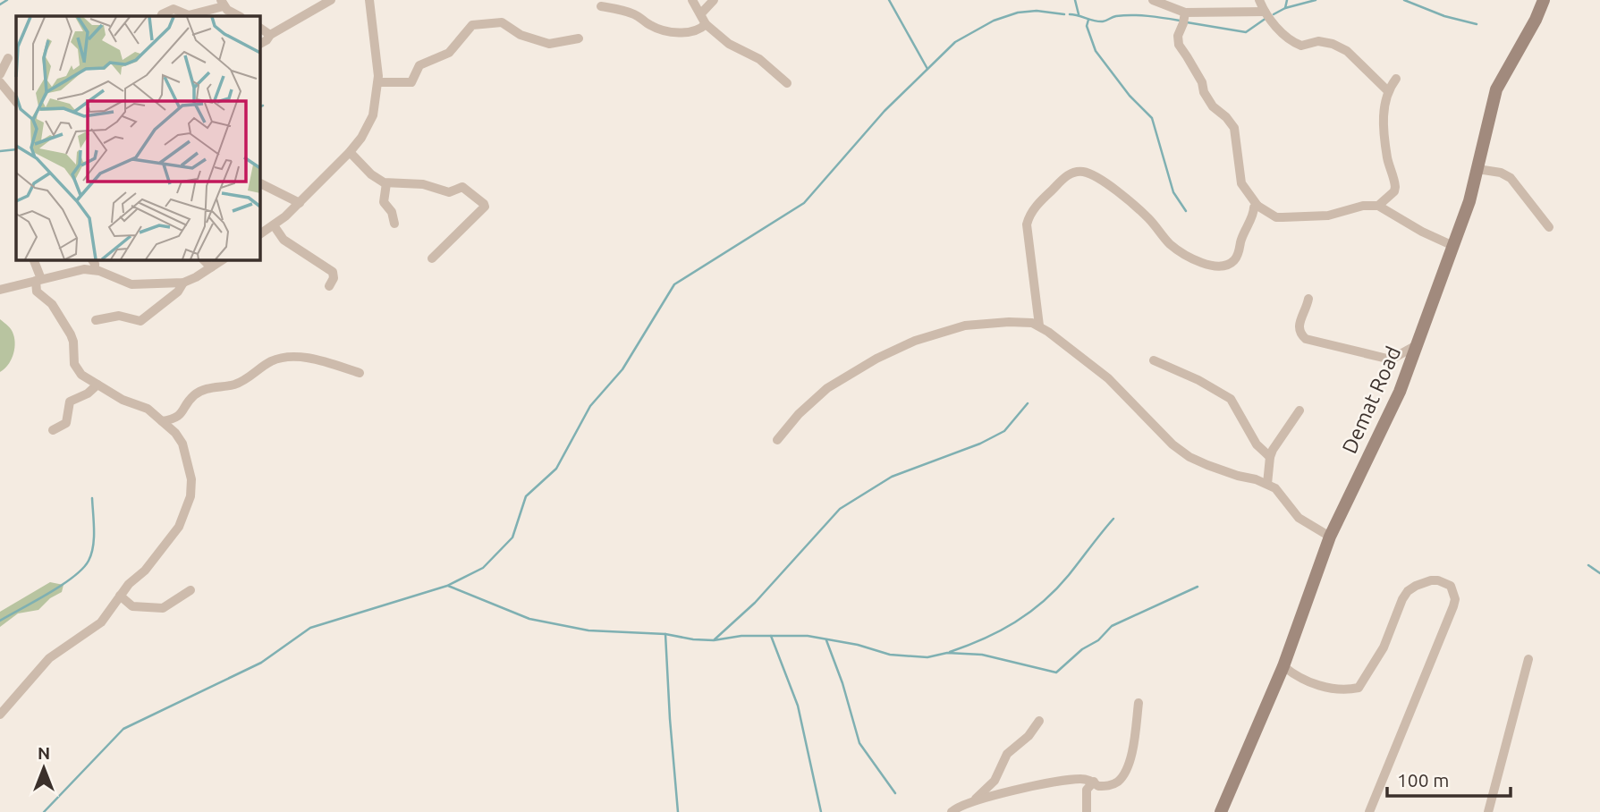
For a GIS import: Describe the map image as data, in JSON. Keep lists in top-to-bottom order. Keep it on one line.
{"streets":{"street":["Demat Road"]},"scale_bar":"100 m","north":"top"}
